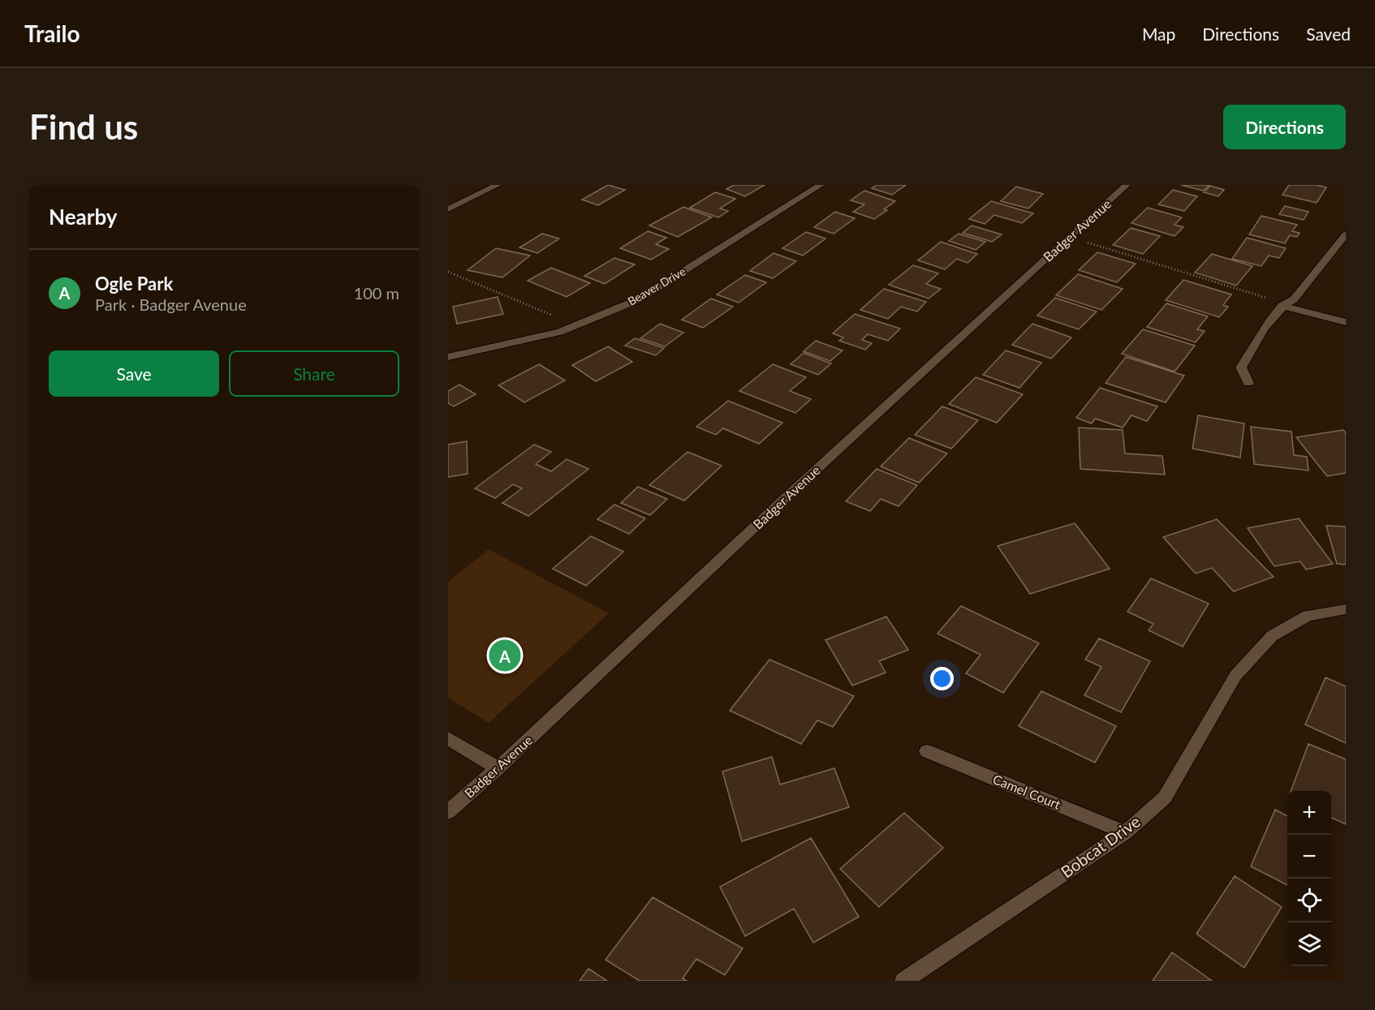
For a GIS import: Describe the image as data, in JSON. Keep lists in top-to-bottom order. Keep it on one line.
{"streets":{"street":["Badger Avenue","Beaver Drive","Camel Court","Bobcat Drive"]},"crossings":[["Camel Court","Bobcat Drive"]],"page":{"header":"Trailo","nav":["Map","Directions","Saved"],"buttons":["Directions",["Save","Share"]],"title":"Find us","heading":"Nearby","list":[{"mark":"A","name":"Ogle Park","note":"Park · Badger Avenue","value":"100 m"}],"pins":"A","map_buttons":["+","−"]}}
